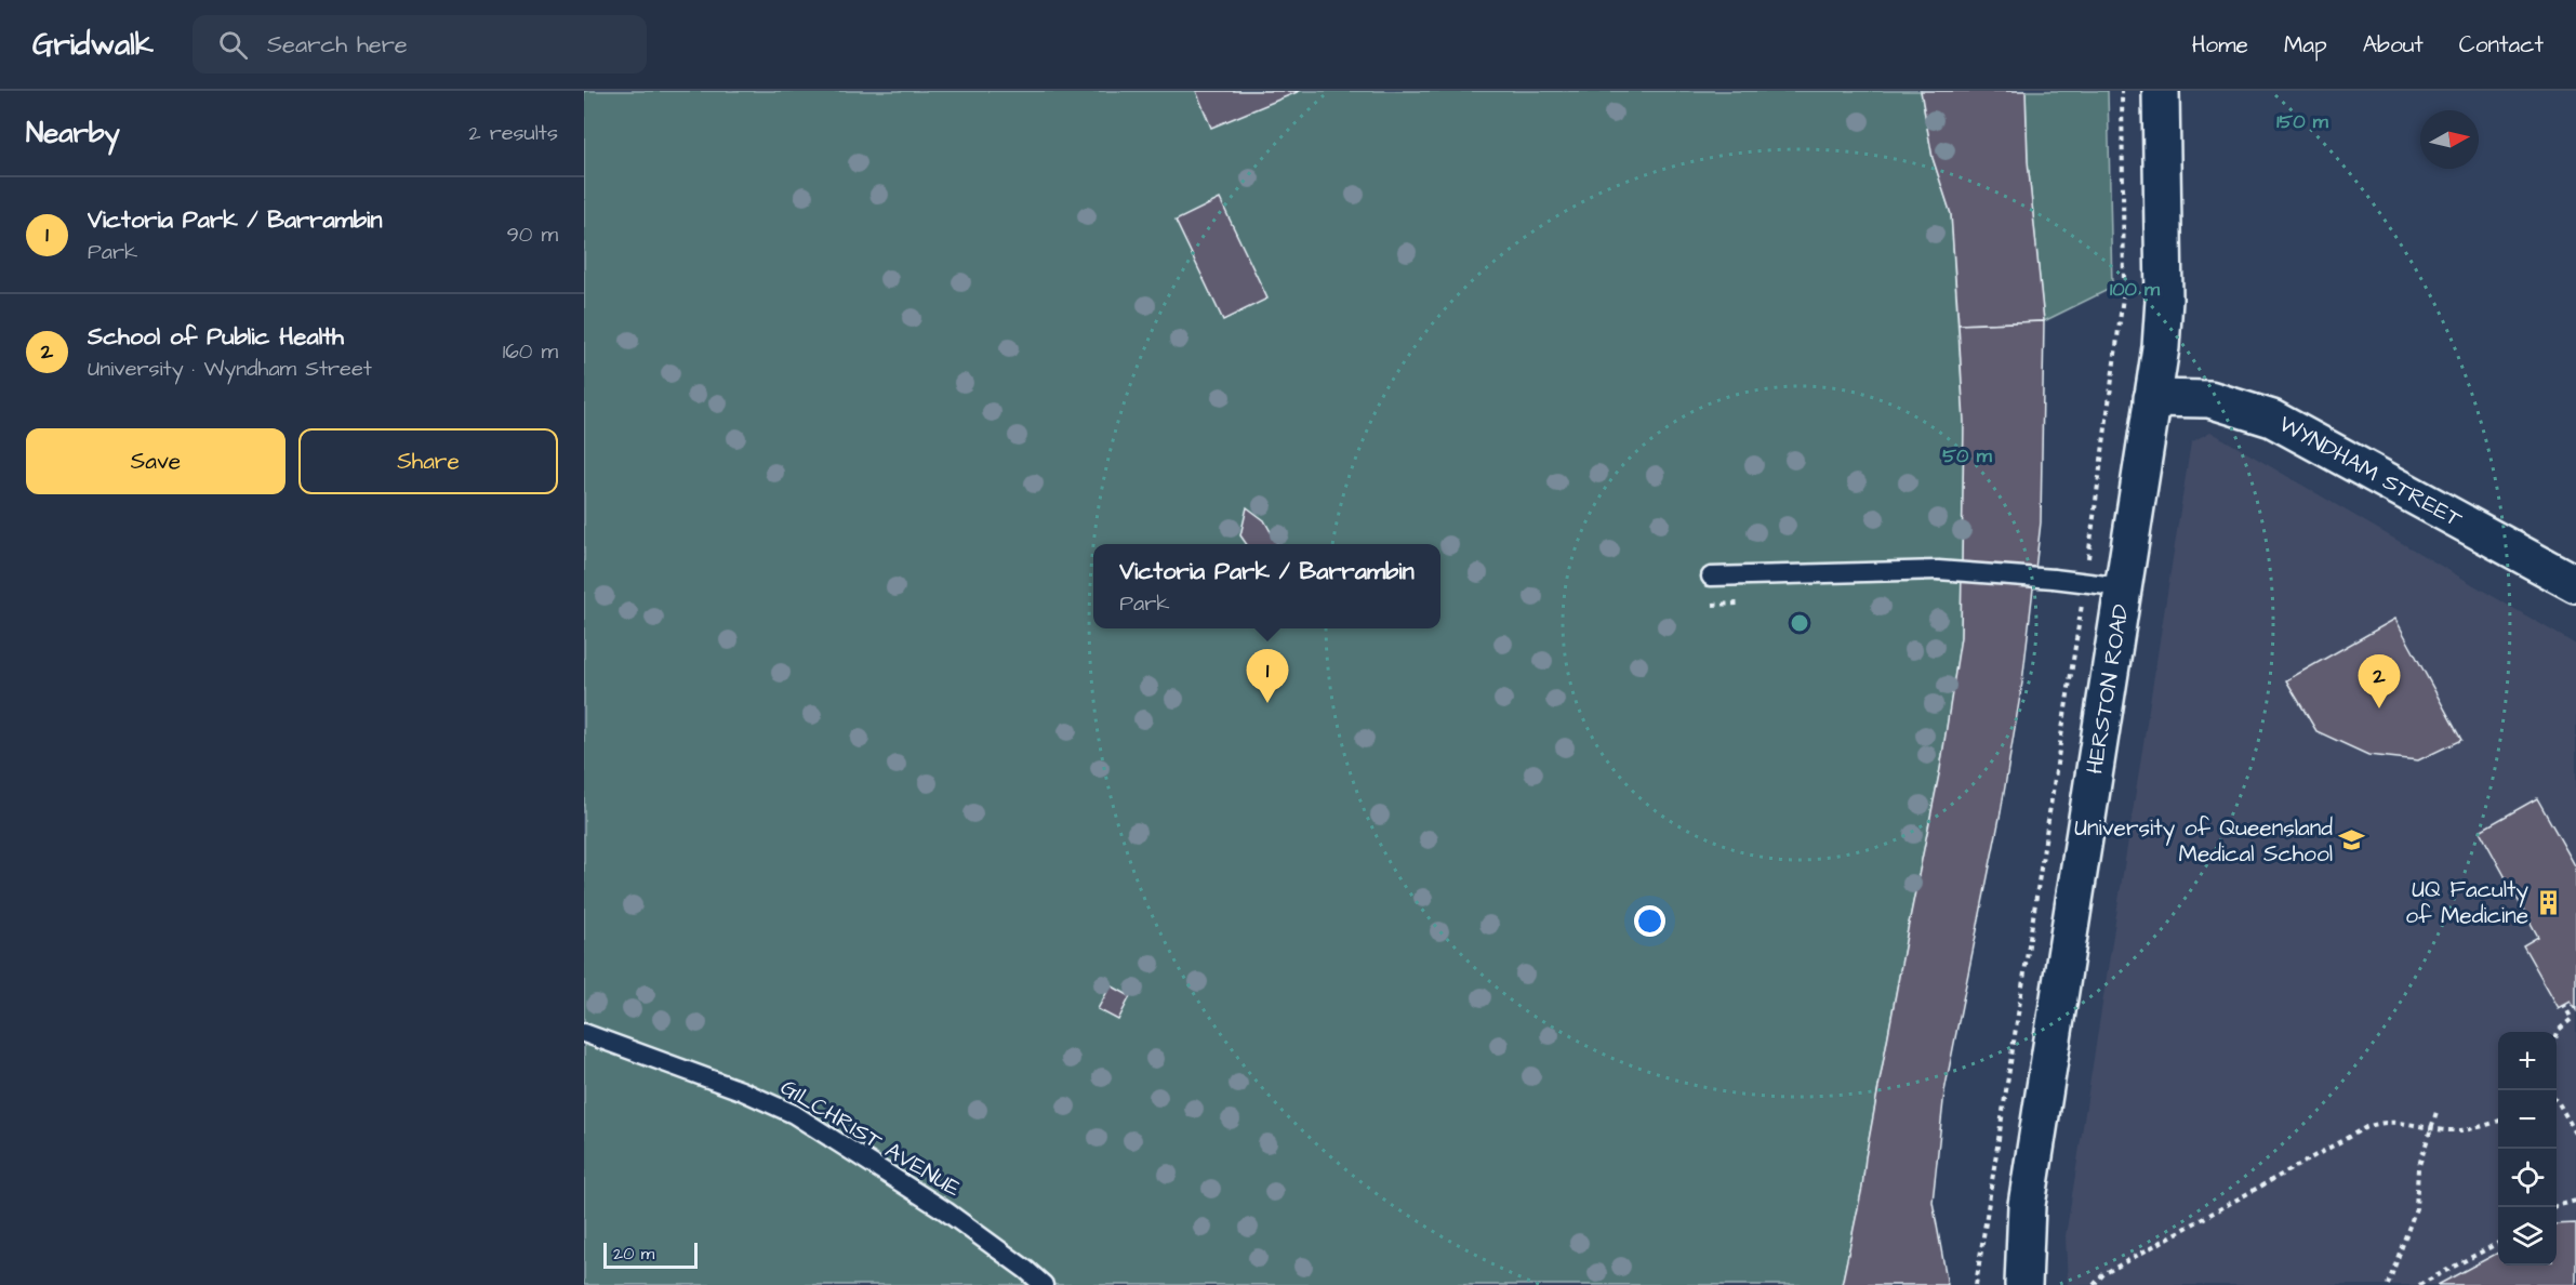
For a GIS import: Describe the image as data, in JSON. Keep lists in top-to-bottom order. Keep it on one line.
{"streets":{"main road":["WYNDHAM STREET","HERSTON ROAD"],"lane":["GILCHRIST AVENUE"]},"crossings":[["WYNDHAM STREET","HERSTON ROAD"]],"places":{"school or university":["University of Queensland Medical School"],"building":["UQ Faculty of Medicine"]},"scale_bar":"20 m","north":"right","page":{"header":"Gridwalk","search":"Search here","nav":["Home","Map","About","Contact"],"heading":["Nearby","2 results"],"list":[{"mark":"1","name":"Victoria Park / Barrambin","note":"Park","value":"90 m"},{"mark":"2","name":"School of Public Health","note":"University · Wyndham Street","value":"160 m"}],"buttons":["Save","Share"],"popup":["Victoria Park / Barrambin","Park"],"pins":["1","2"],"map_buttons":["+","−"],"scale":"20 m"},"rings":["150 m","100 m","50 m"]}
